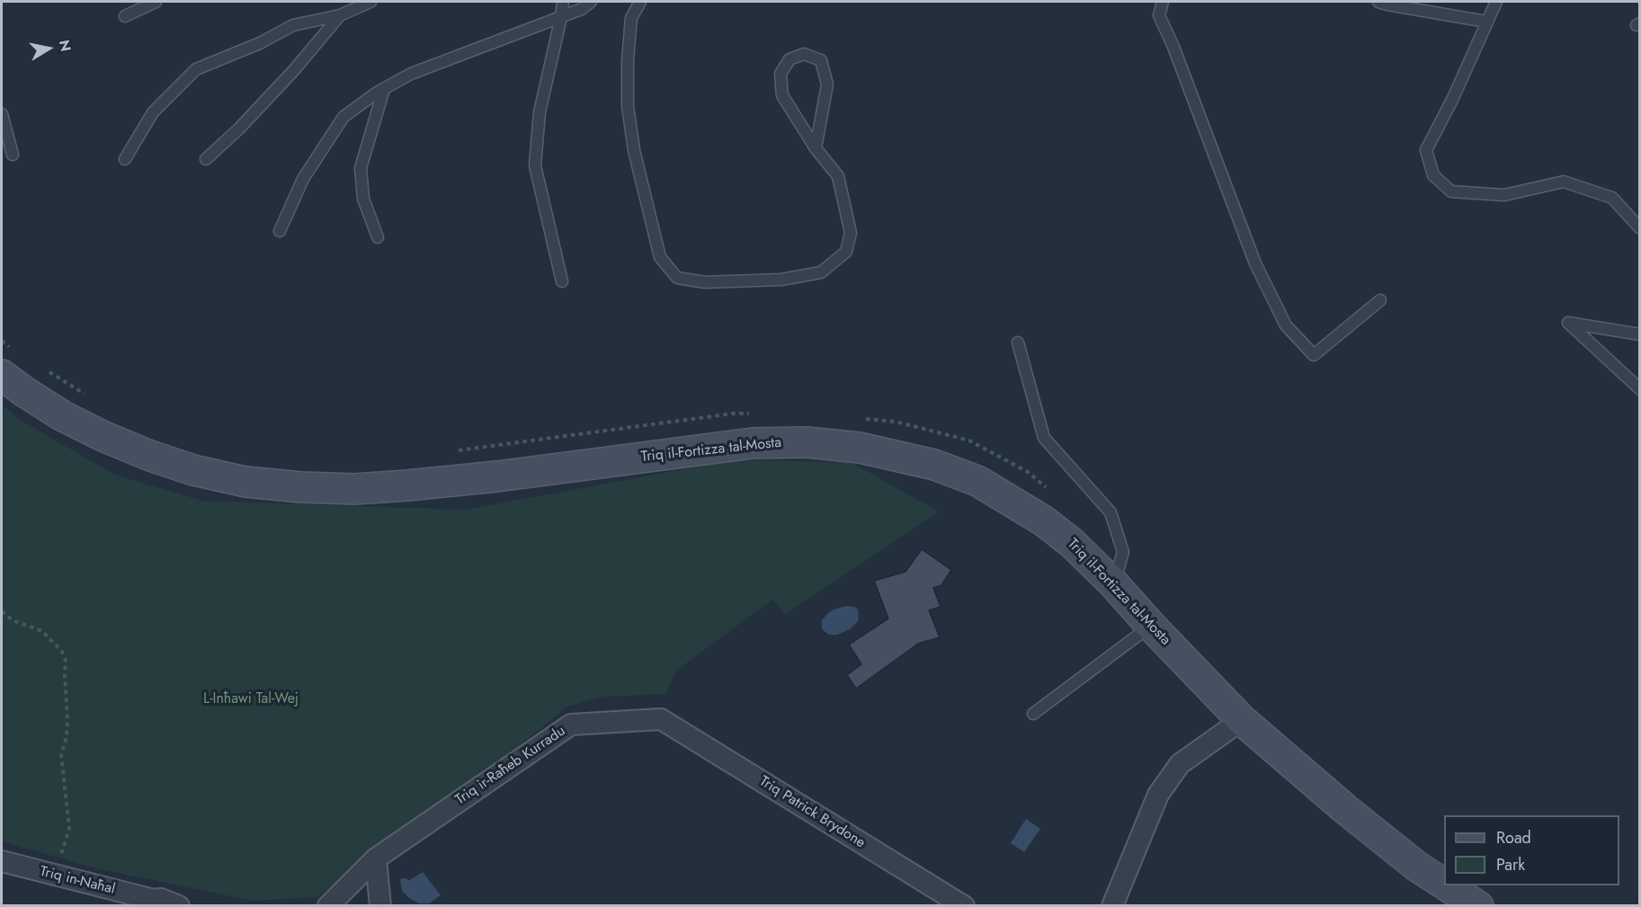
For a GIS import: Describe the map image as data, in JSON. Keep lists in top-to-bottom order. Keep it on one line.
{"streets":{"main road":["Triq il-Fortizza tal-Mosta"],"street":["Triq ir-Raħeb Kurradu","Triq Patrick Brydone","Triq in-Naħal"]},"crossings":[["Triq ir-Raħeb Kurradu","Triq Patrick Brydone"]],"parks":["L-Inħawi Tal-Wej"],"legend":["Road","Park"],"north":"right"}
